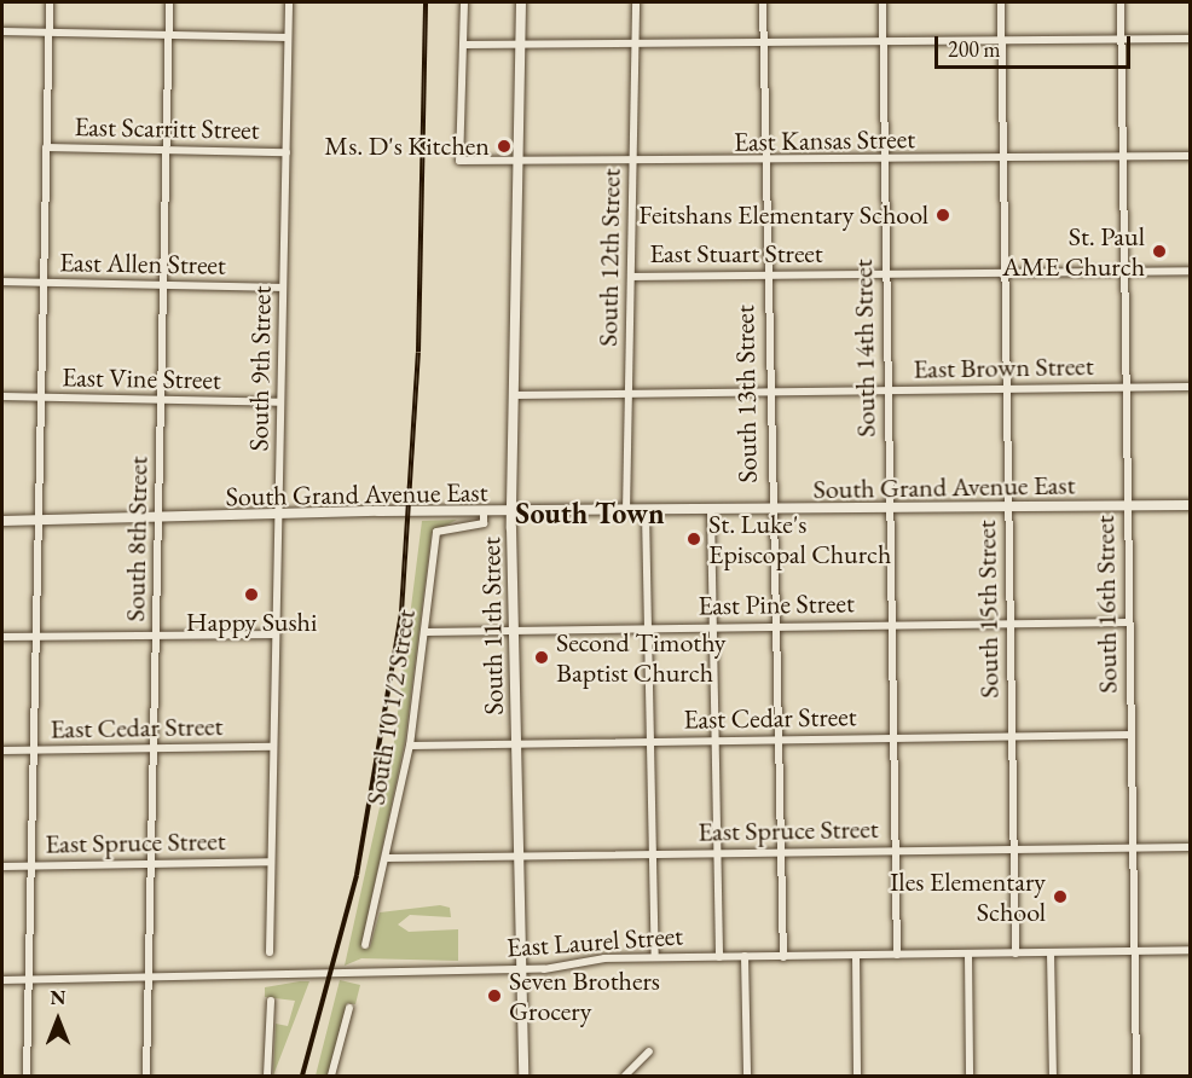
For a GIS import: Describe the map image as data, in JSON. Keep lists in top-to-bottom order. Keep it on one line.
{"streets":{"main road":["South Grand Avenue East","South 11th Street"],"street":["East Scarritt Street","East Kansas Street","East Stuart Street","South 12th Street","East Allen Street","South 14th Street","East Brown Street","South 9th Street","East Vine Street","South 13th Street","South 8th Street","East Pine Street","South 16th Street","South 15th Street","South 10 1/2 Street","East Cedar Street","East Spruce Street","East Laurel Street"]},"crossings":[["East Scarritt Street","South 9th Street"],["East Scarritt Street","South 8th Street"],["East Kansas Street","South 12th Street"],["East Kansas Street","South 14th Street"],["East Kansas Street","South 13th Street"],["East Kansas Street","South 16th Street"],["East Kansas Street","South 15th Street"],["East Kansas Street","South 11th Street"],["East Stuart Street","South 12th Street"],["East Stuart Street","South 14th Street"],["East Stuart Street","South 13th Street"],["East Stuart Street","South 16th Street"],["East Stuart Street","South 15th Street"],["South 12th Street","East Brown Street"],["South 12th Street","South Grand Avenue East"],["East Allen Street","South 9th Street"],["East Allen Street","South 8th Street"],["South 14th Street","East Brown Street"],["South 14th Street","South Grand Avenue East"],["South 14th Street","East Pine Street"],["South 14th Street","East Cedar Street"],["South 14th Street","East Spruce Street"],["South 14th Street","East Laurel Street"],["East Brown Street","South 13th Street"],["East Brown Street","South 16th Street"],["East Brown Street","South 15th Street"],["East Brown Street","South 11th Street"],["South 9th Street","East Vine Street"],["South 9th Street","South Grand Avenue East"],["South 9th Street","East Cedar Street"],["South 9th Street","East Spruce Street"],["East Vine Street","South 8th Street"],["South 13th Street","South Grand Avenue East"],["South 13th Street","East Pine Street"],["South 13th Street","East Cedar Street"],["South 13th Street","East Spruce Street"],["South 13th Street","East Laurel Street"],["South Grand Avenue East","South 8th Street"],["South Grand Avenue East","South 16th Street"],["South Grand Avenue East","South 15th Street"],["South Grand Avenue East","South 11th Street"],["South Grand Avenue East","South 10 1/2 Street"],["South 8th Street","East Cedar Street"],["South 8th Street","East Spruce Street"],["South 8th Street","East Laurel Street"],["East Pine Street","South 16th Street"],["East Pine Street","South 15th Street"],["East Pine Street","South 11th Street"],["East Pine Street","South 10 1/2 Street"],["South 16th Street","East Cedar Street"],["South 16th Street","East Spruce Street"],["South 16th Street","East Laurel Street"],["South 15th Street","East Cedar Street"],["South 15th Street","East Spruce Street"],["South 15th Street","East Laurel Street"],["South 11th Street","East Cedar Street"],["South 11th Street","East Spruce Street"],["South 11th Street","East Laurel Street"],["South 10 1/2 Street","East Cedar Street"],["South 10 1/2 Street","East Spruce Street"]],"districts":["South Town"],"places":["Ms. D's Kitchen","Feitshans Elementary School","St. Paul AME Church","St. Luke's Episcopal Church","Happy Sushi","Second Timothy Baptist Church","Iles Elementary School","Seven Brothers Grocery"],"scale_bar":"200 m","north":"top"}
